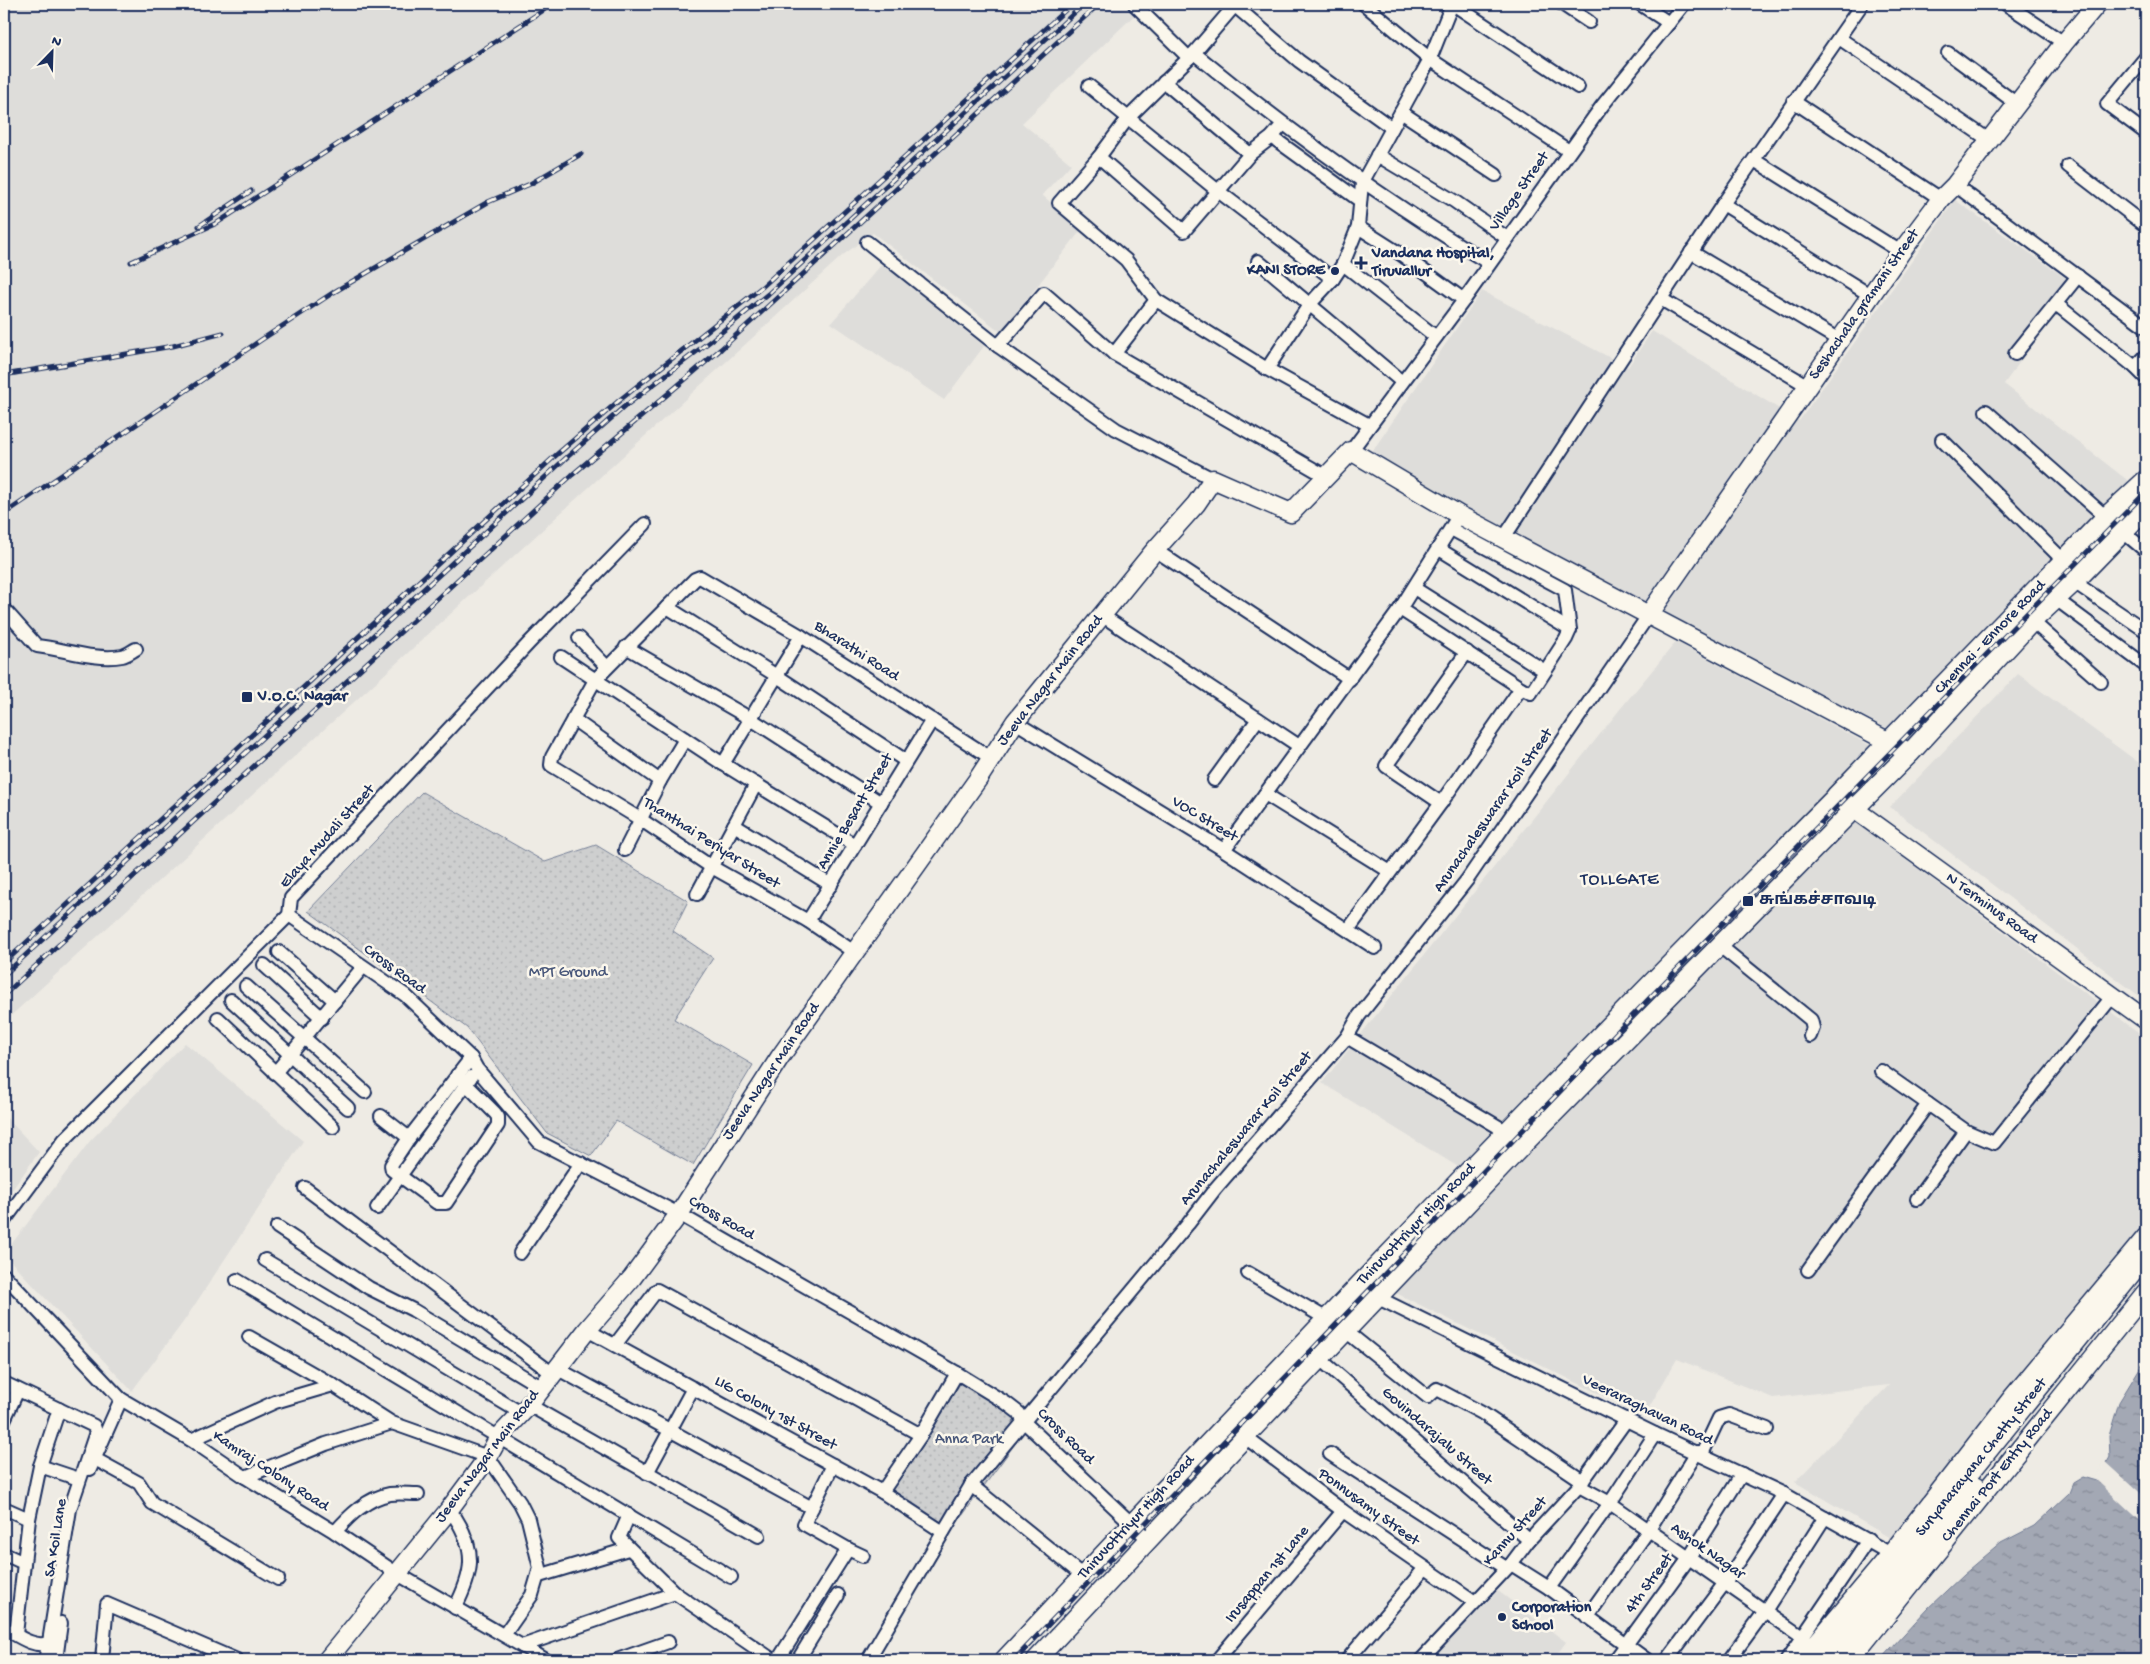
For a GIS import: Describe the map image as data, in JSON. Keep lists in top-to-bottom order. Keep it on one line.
{"streets":{"main road":["Chennai - Ennore Road","Suryanarayana Chetty Street"],"street":["Village Street","Seshachala gramani Street","Bharathi Road","Jeeva Nagar Main Road","Arunachaleswarar Koil Street","Annie Besant Street","VOC Street","Elaya Mudali Street","Thanthai Periyar Street","N Terminus Road","Cross Road","Thiruvottriyur High Road","Veeraraghavan Road","LIG Colony 1st Street","Govindarajalu Street","Kamraj Colony Road","Chennai Port Entry Road","Ponnusamy Street","Kannu Street","SA Koil Lane","Ashok Nagar","Irusappan 1st Lane","4th Street"]},"crossings":[["Seshachala gramani Street","Arunachaleswarar Koil Street"],["Chennai - Ennore Road","N Terminus Road"],["Chennai - Ennore Road","Thiruvottriyur High Road"],["Bharathi Road","Jeeva Nagar Main Road"],["Bharathi Road","Annie Besant Street"],["Jeeva Nagar Main Road","VOC Street"],["Jeeva Nagar Main Road","Thanthai Periyar Street"],["Jeeva Nagar Main Road","Cross Road"],["Jeeva Nagar Main Road","LIG Colony 1st Street"],["Jeeva Nagar Main Road","Kamraj Colony Road"],["Arunachaleswarar Koil Street","Cross Road"],["Arunachaleswarar Koil Street","LIG Colony 1st Street"],["Annie Besant Street","Thanthai Periyar Street"],["Elaya Mudali Street","Cross Road"],["N Terminus Road","Thiruvottriyur High Road"],["Cross Road","Thiruvottriyur High Road"],["Thiruvottriyur High Road","Veeraraghavan Road"],["Thiruvottriyur High Road","Govindarajalu Street"],["Thiruvottriyur High Road","Ponnusamy Street"],["Thiruvottriyur High Road","Ashok Nagar"],["Veeraraghavan Road","Suryanarayana Chetty Street"],["Veeraraghavan Road","Kannu Street"],["Veeraraghavan Road","4th Street"],["Govindarajalu Street","Kannu Street"],["Suryanarayana Chetty Street","Ashok Nagar"],["Kamraj Colony Road","SA Koil Lane"],["Ponnusamy Street","Kannu Street"],["Ponnusamy Street","Irusappan 1st Lane"],["Kannu Street","Ashok Nagar"],["Ashok Nagar","4th Street"]],"districts":["TOLLGATE"],"parks":["MPT Ground","Anna Park"],"places":{"health":["Vandana Hospital, Tiruvallur"],"other":["KANI STORE","Corporation School"],"transit":["V.O.C. Nagar","சுங்கச்சாவடி"]},"north":"top right"}
